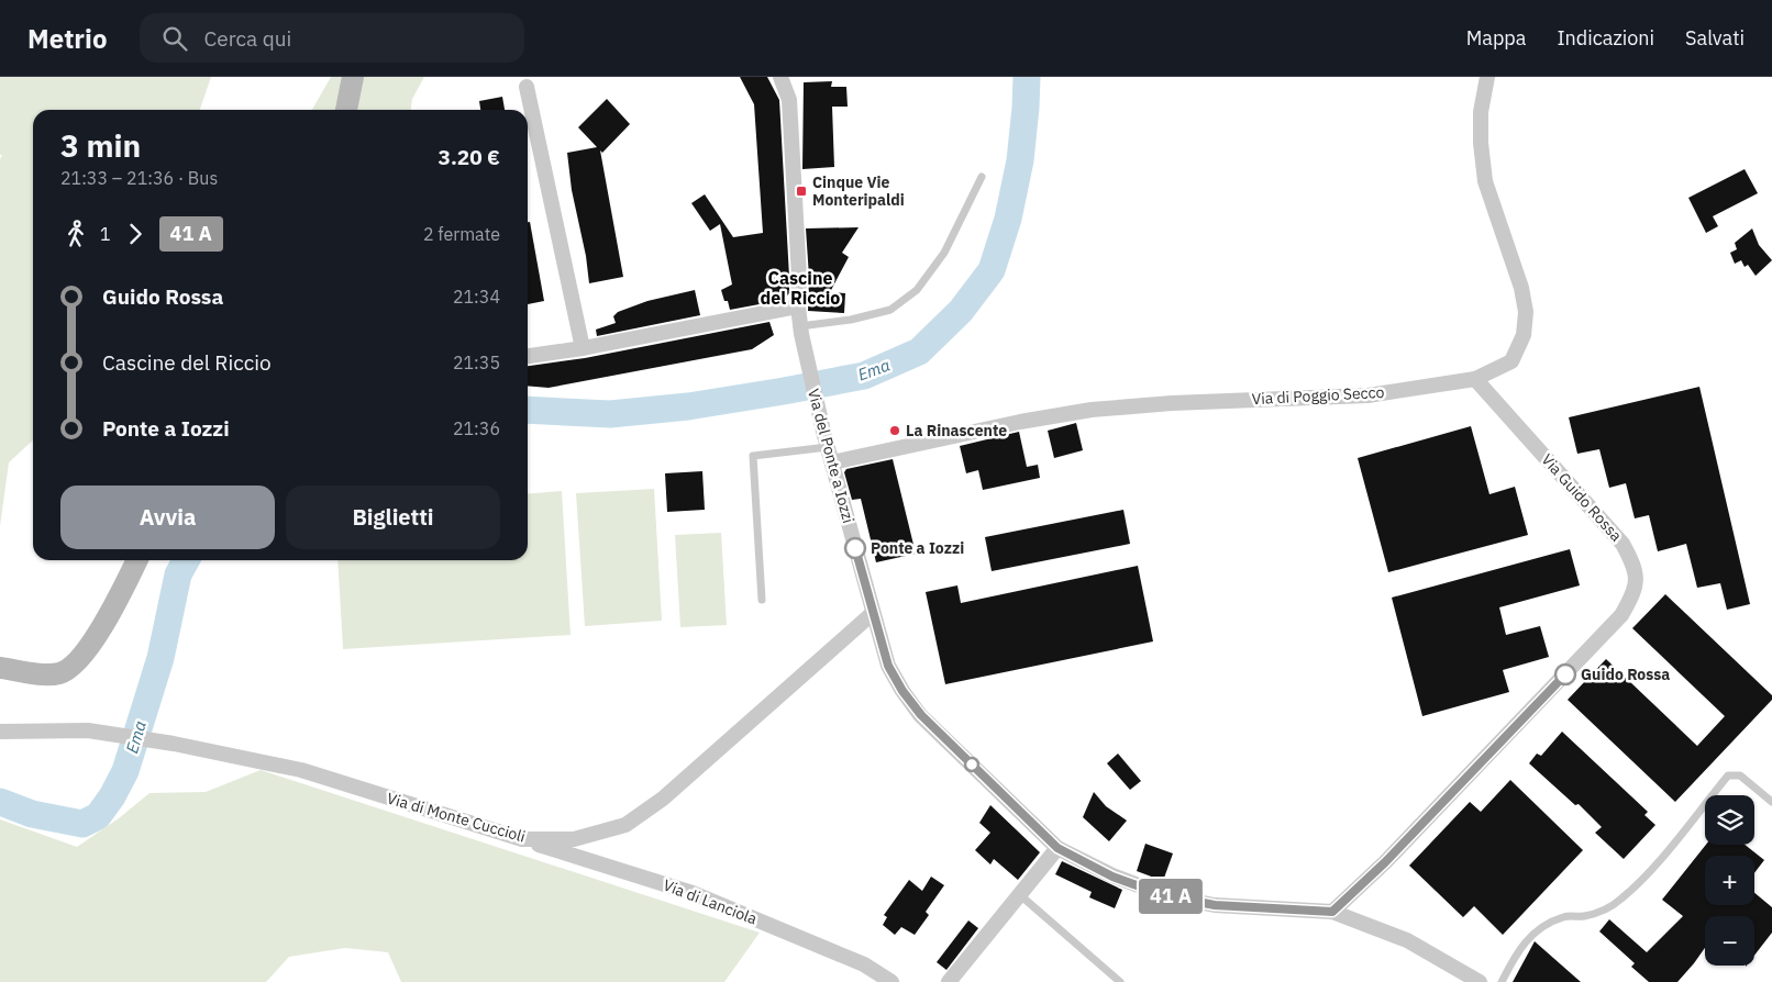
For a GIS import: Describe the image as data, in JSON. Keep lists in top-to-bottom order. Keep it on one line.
{"streets":{"street":["Via di Poggio Secco","Via del Ponte a Iozzi","Via Guido Rossa","Via di Monte Cuccioli","Via di Lanciola"]},"crossings":[["Via di Poggio Secco","Via del Ponte a Iozzi"],["Via di Poggio Secco","Via Guido Rossa"],["Via del Ponte a Iozzi","Via Guido Rossa"],["Via del Ponte a Iozzi","Via di Monte Cuccioli"],["Via di Monte Cuccioli","Via di Lanciola"]],"districts":["Cascine del Riccio"],"water":["Ema"],"places":{"transit":["Cinque Vie Monteripaldi"],"other":["La Rinascente","Ponte a Iozzi","Guido Rossa"]},"page":{"header":"Metrio","search":"Cerca qui","nav":["Mappa","Indicazioni","Salvati"],"on_map":"41 A","heading":["3 min","21:33 – 21:36 · Bus","3.20 €"],"legs":["1","41 A","2 fermate"],"list":[{"name":"Guido Rossa","value":"21:34"},{"name":"Cascine del Riccio","value":"21:35"},{"name":"Ponte a Iozzi","value":"21:36"}],"buttons":["Avvia","Biglietti"],"map_buttons":["+","−"]}}
